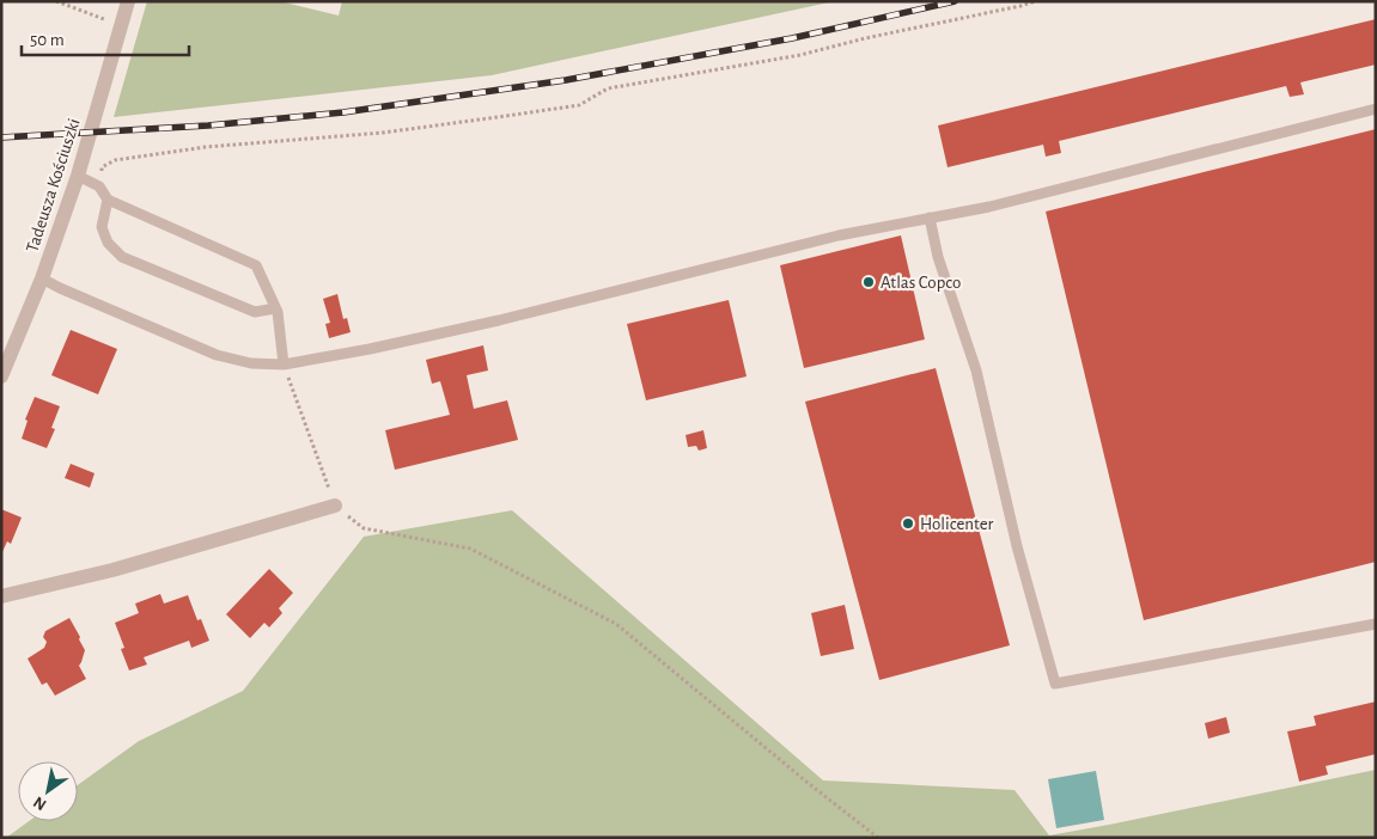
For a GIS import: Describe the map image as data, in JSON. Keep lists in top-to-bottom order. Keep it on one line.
{"streets":{"street":["Tadeusza Kościuszki"]},"places":["Atlas Copco","Holicenter"],"scale_bar":"50 m","north":"bottom left"}
